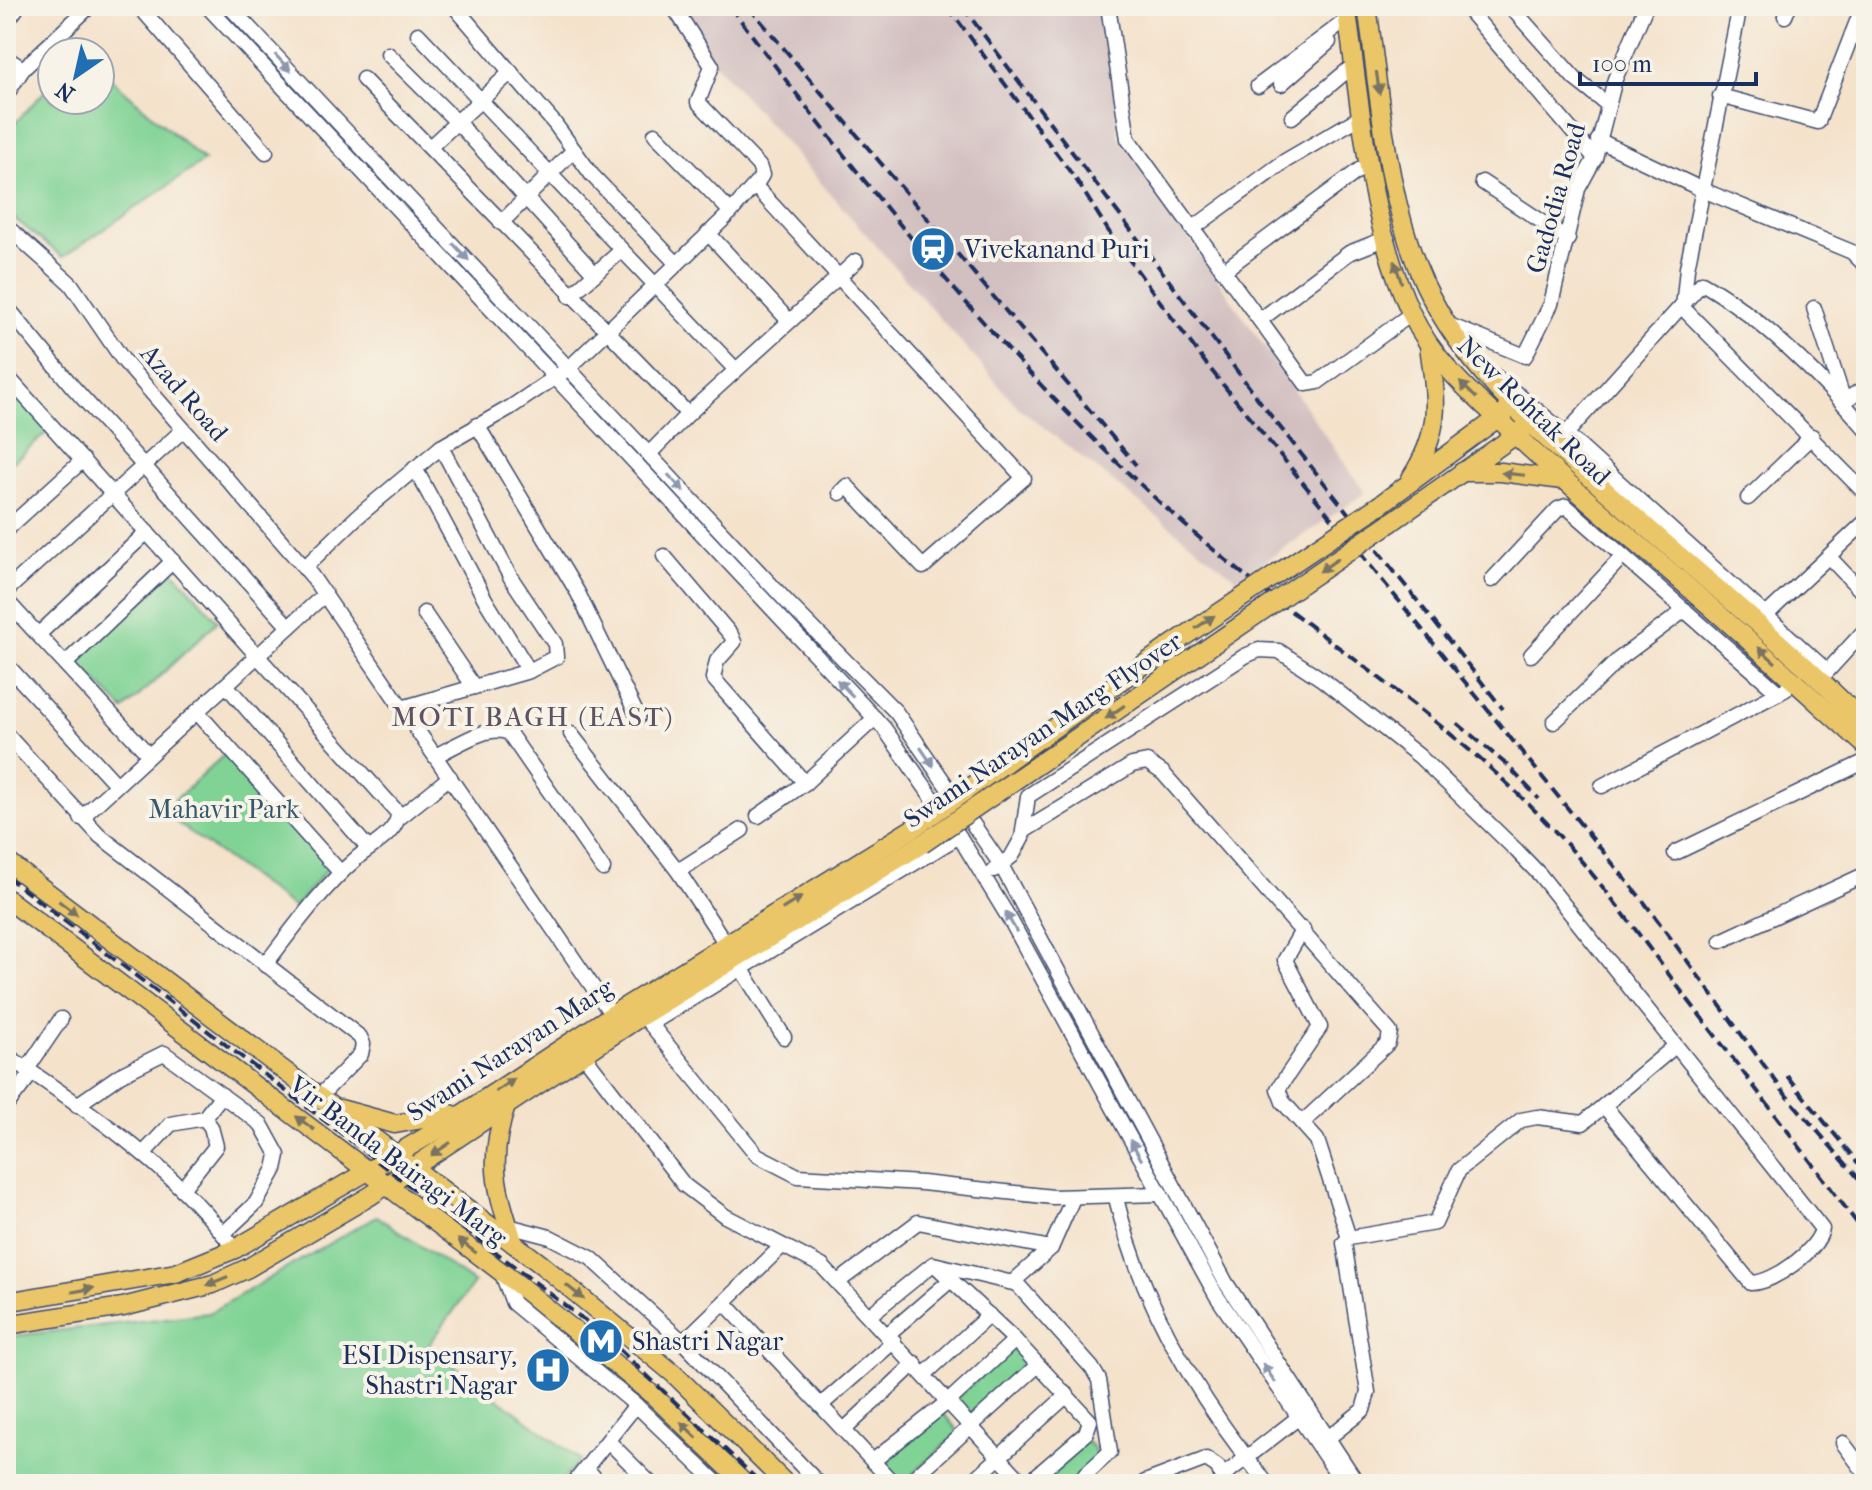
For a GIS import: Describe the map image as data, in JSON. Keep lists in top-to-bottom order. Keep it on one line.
{"streets":{"main road":["New Rohtak Road","Swami Narayan Marg Flyover","Swami Narayan Marg","Vir Banda Bairagi Marg"],"street":["Gadodia Road","Azad Road"]},"crossings":[["Gadodia Road","New Rohtak Road"],["Azad Road","Swami Narayan Marg"],["Swami Narayan Marg Flyover","Swami Narayan Marg"],["Swami Narayan Marg","Vir Banda Bairagi Marg"]],"districts":["MOTI BAGH (EAST)"],"parks":["Mahavir Park"],"places":{"station":["Vivekanand Puri"],"metro station":["Shastri Nagar"],"hospital":["ESI Dispensary, Shastri Nagar"]},"scale_bar":"100 m","north":"bottom left"}
